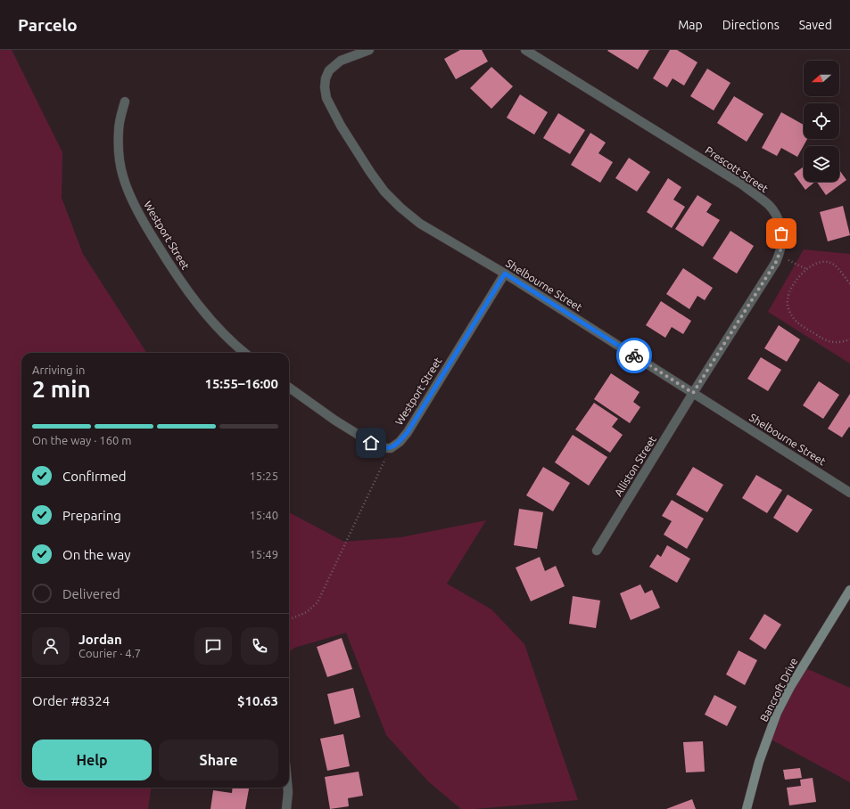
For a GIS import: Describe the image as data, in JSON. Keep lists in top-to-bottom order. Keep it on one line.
{"streets":{"main road":["Bancroft Drive"],"street":["Prescott Street","Westport Street","Shelbourne Street","Alliston Street"]},"crossings":[["Prescott Street","Shelbourne Street"],["Prescott Street","Alliston Street"],["Westport Street","Shelbourne Street"],["Shelbourne Street","Alliston Street"]],"north":"left","page":{"header":"Parcelo","nav":["Map","Directions","Saved"],"heading":["2 min","Arriving in","15:55–16:00"],"panel":["Jordan","Courier · 4.7","Order #8324","$10.63"],"bar":"On the way · 160 m","list":[["Confirmed","15:25"],["Preparing","15:40"],["On the way","15:49"],"Delivered"],"buttons":["Help","Share"]}}
